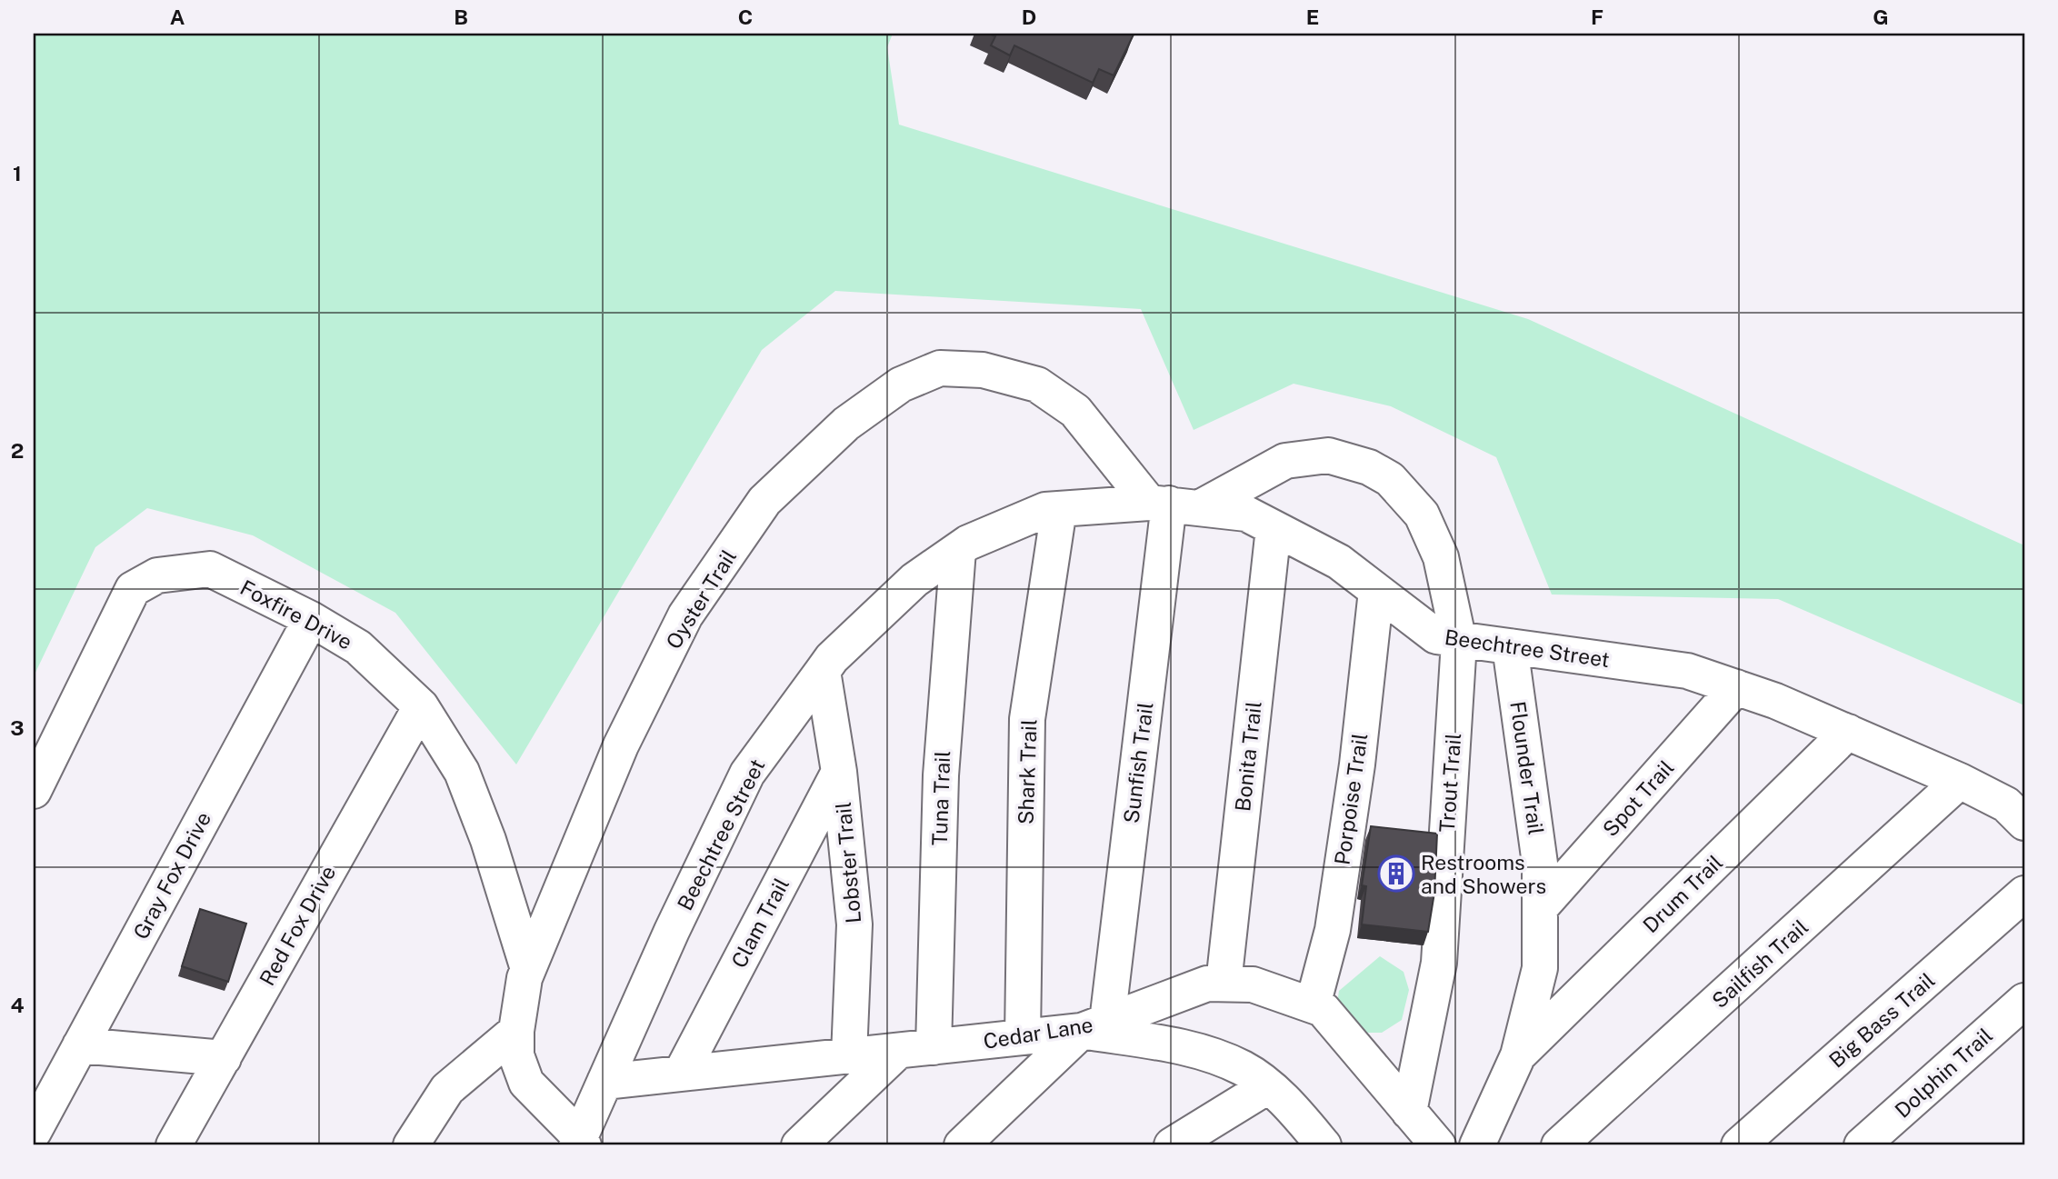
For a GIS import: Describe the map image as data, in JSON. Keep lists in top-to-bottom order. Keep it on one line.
{"streets":{"street":["Oyster Trail","Foxfire Drive","Beechtree Street","Bonita Trail","Sunfish Trail","Flounder Trail","Shark Trail","Trout Trail","Tuna Trail","Spot Trail","Porpoise Trail","Lobster Trail","Gray Fox Drive","Drum Trail","Clam Trail","Red Fox Drive","Sailfish Trail","Big Bass Trail","Cedar Lane","Dolphin Trail"]},"crossings":[["Oyster Trail","Foxfire Drive"],["Oyster Trail","Beechtree Street"],["Oyster Trail","Sunfish Trail"],["Foxfire Drive","Gray Fox Drive"],["Foxfire Drive","Red Fox Drive"],["Beechtree Street","Bonita Trail"],["Beechtree Street","Sunfish Trail"],["Beechtree Street","Flounder Trail"],["Beechtree Street","Shark Trail"],["Beechtree Street","Trout Trail"],["Beechtree Street","Tuna Trail"],["Beechtree Street","Spot Trail"],["Beechtree Street","Porpoise Trail"],["Beechtree Street","Lobster Trail"],["Beechtree Street","Drum Trail"],["Beechtree Street","Sailfish Trail"],["Beechtree Street","Cedar Lane"],["Bonita Trail","Cedar Lane"],["Sunfish Trail","Cedar Lane"],["Flounder Trail","Spot Trail"],["Flounder Trail","Drum Trail"],["Shark Trail","Cedar Lane"],["Trout Trail","Cedar Lane"],["Tuna Trail","Cedar Lane"],["Porpoise Trail","Cedar Lane"],["Lobster Trail","Clam Trail"],["Lobster Trail","Cedar Lane"],["Clam Trail","Cedar Lane"]],"places":{"building":["Restrooms and Showers"]},"grid":{"columns":["A","B","C","D","E","F","G"],"rows":["1","2","3","4"]}}
